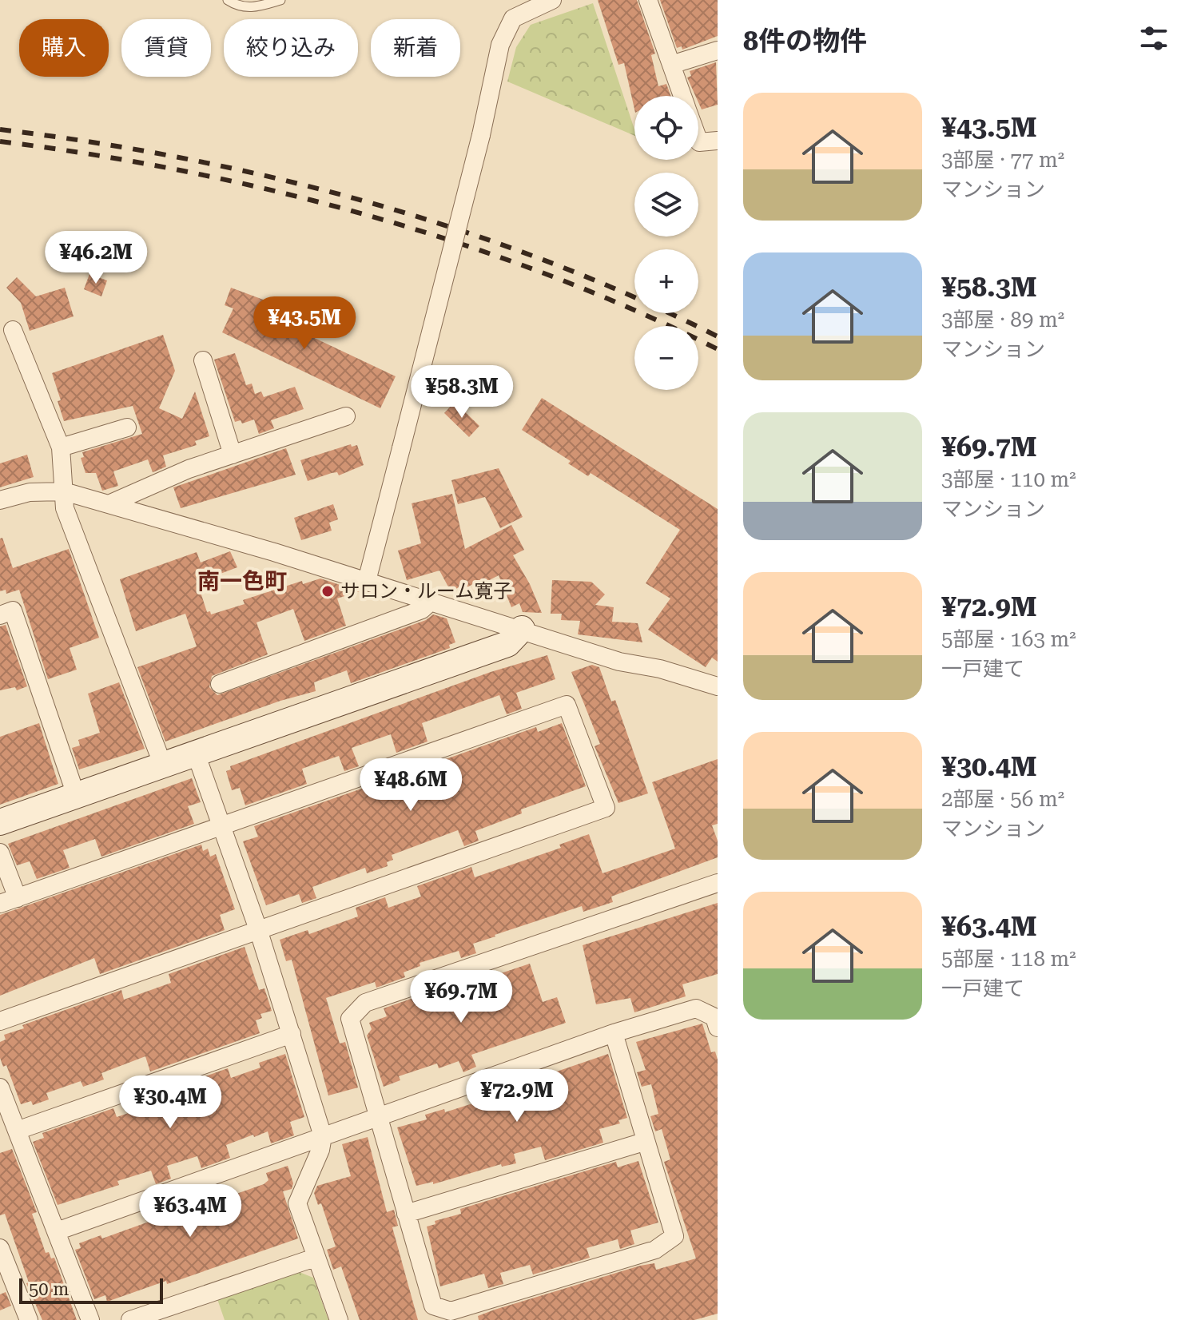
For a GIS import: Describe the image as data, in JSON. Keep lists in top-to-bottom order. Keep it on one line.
{"districts":["南一色町"],"places":["サロン・ルーム寛子"],"scale_bar":"50 m","page":{"heading":"8件の物件","chip":["購入","賃貸","絞り込み","新着"],"list":[{"name":"¥43.5M","note":"3部屋 · 77 m² · マンション"},{"name":"¥58.3M","note":"3部屋 · 89 m² · マンション"},{"name":"¥69.7M","note":"3部屋 · 110 m² · マンション"},{"name":"¥72.9M","note":"5部屋 · 163 m² · 一戸建て"},{"name":"¥30.4M","note":"2部屋 · 56 m² · マンション"},{"name":"¥63.4M","note":"5部屋 · 118 m² · 一戸建て"}],"map_buttons":["+","−"],"price":["¥46.2M","¥43.5M","¥58.3M","¥48.6M","¥69.7M","¥72.9M","¥30.4M","¥63.4M"],"scale":"50 m"}}
